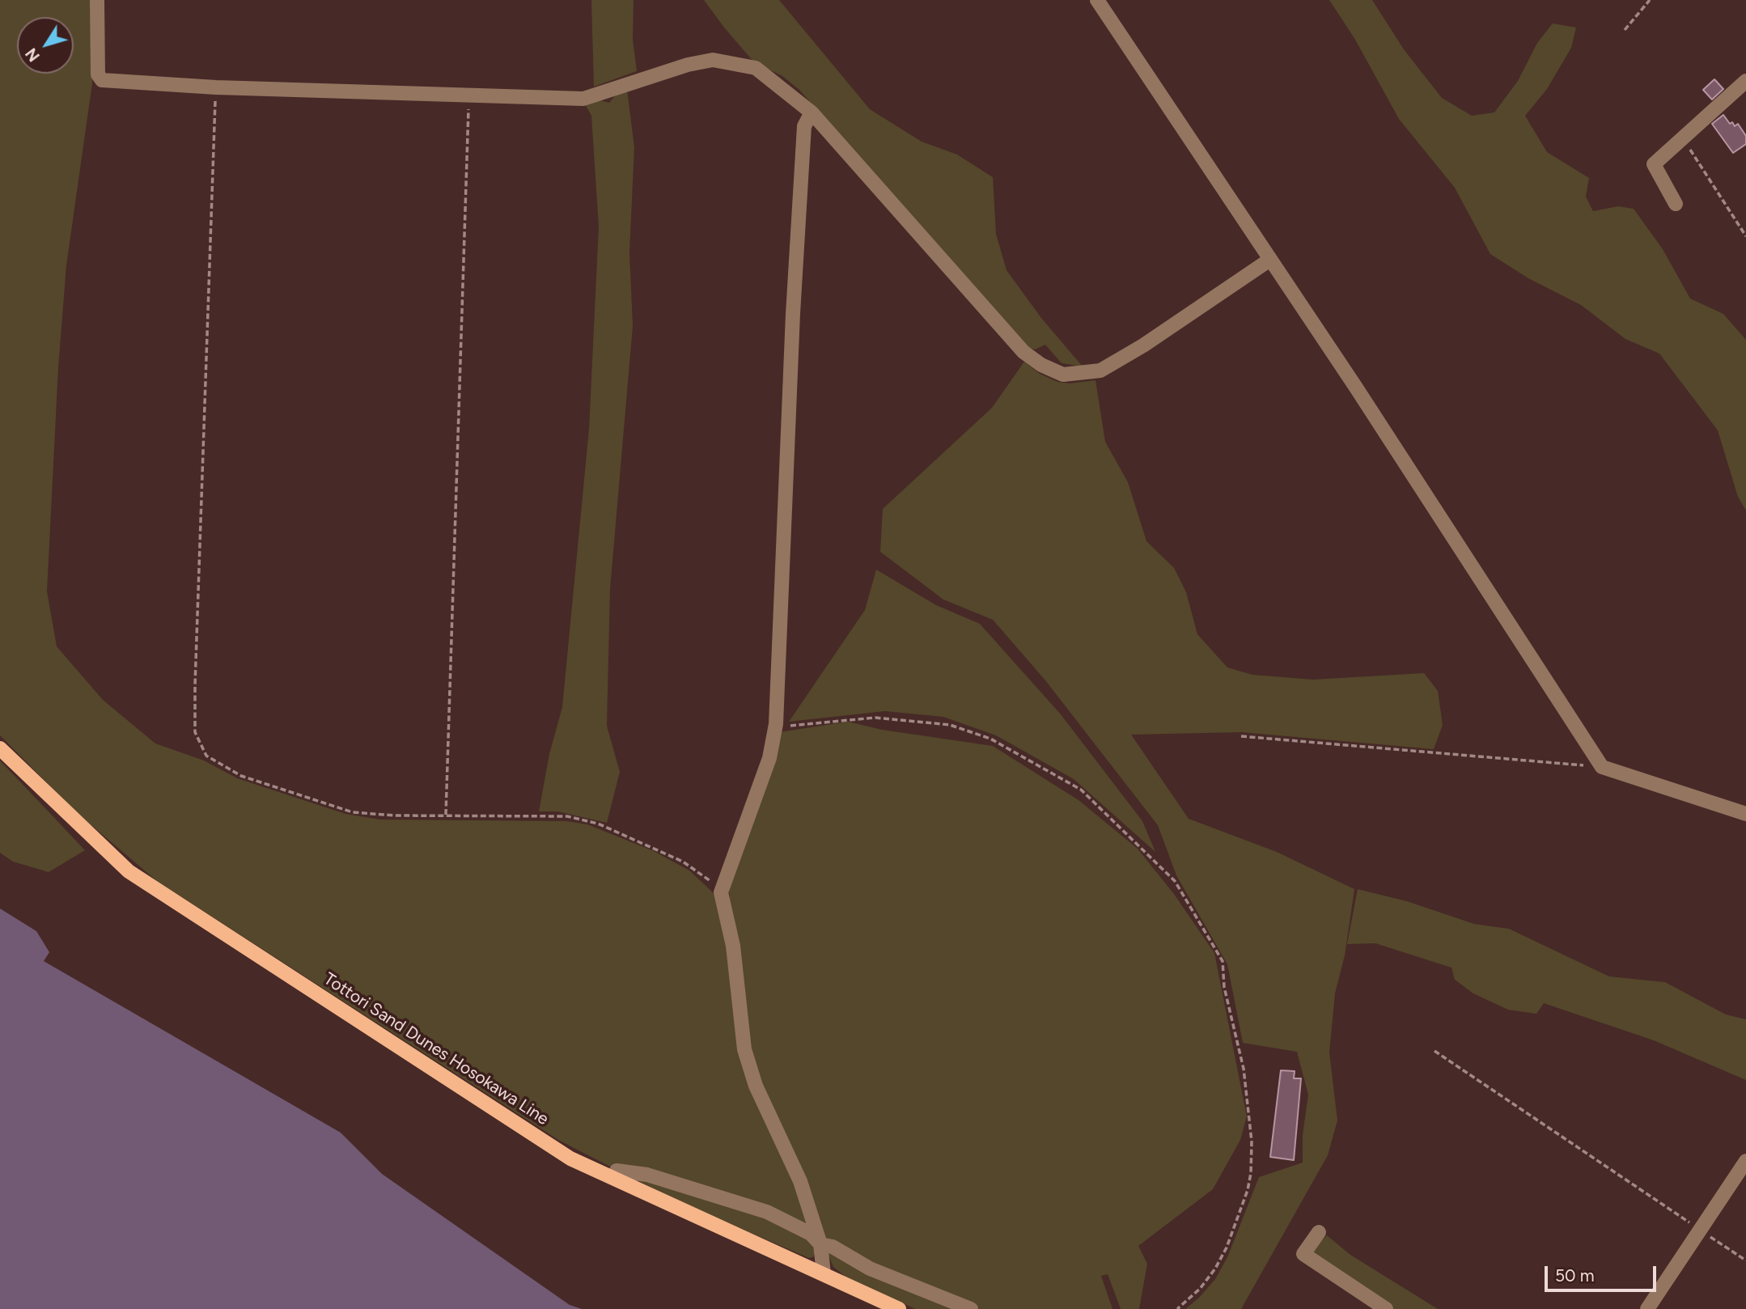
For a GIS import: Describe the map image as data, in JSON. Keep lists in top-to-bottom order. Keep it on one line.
{"streets":{"main road":["Tottori Sand Dunes Hosokawa Line"]},"scale_bar":"50 m","north":"bottom left"}
